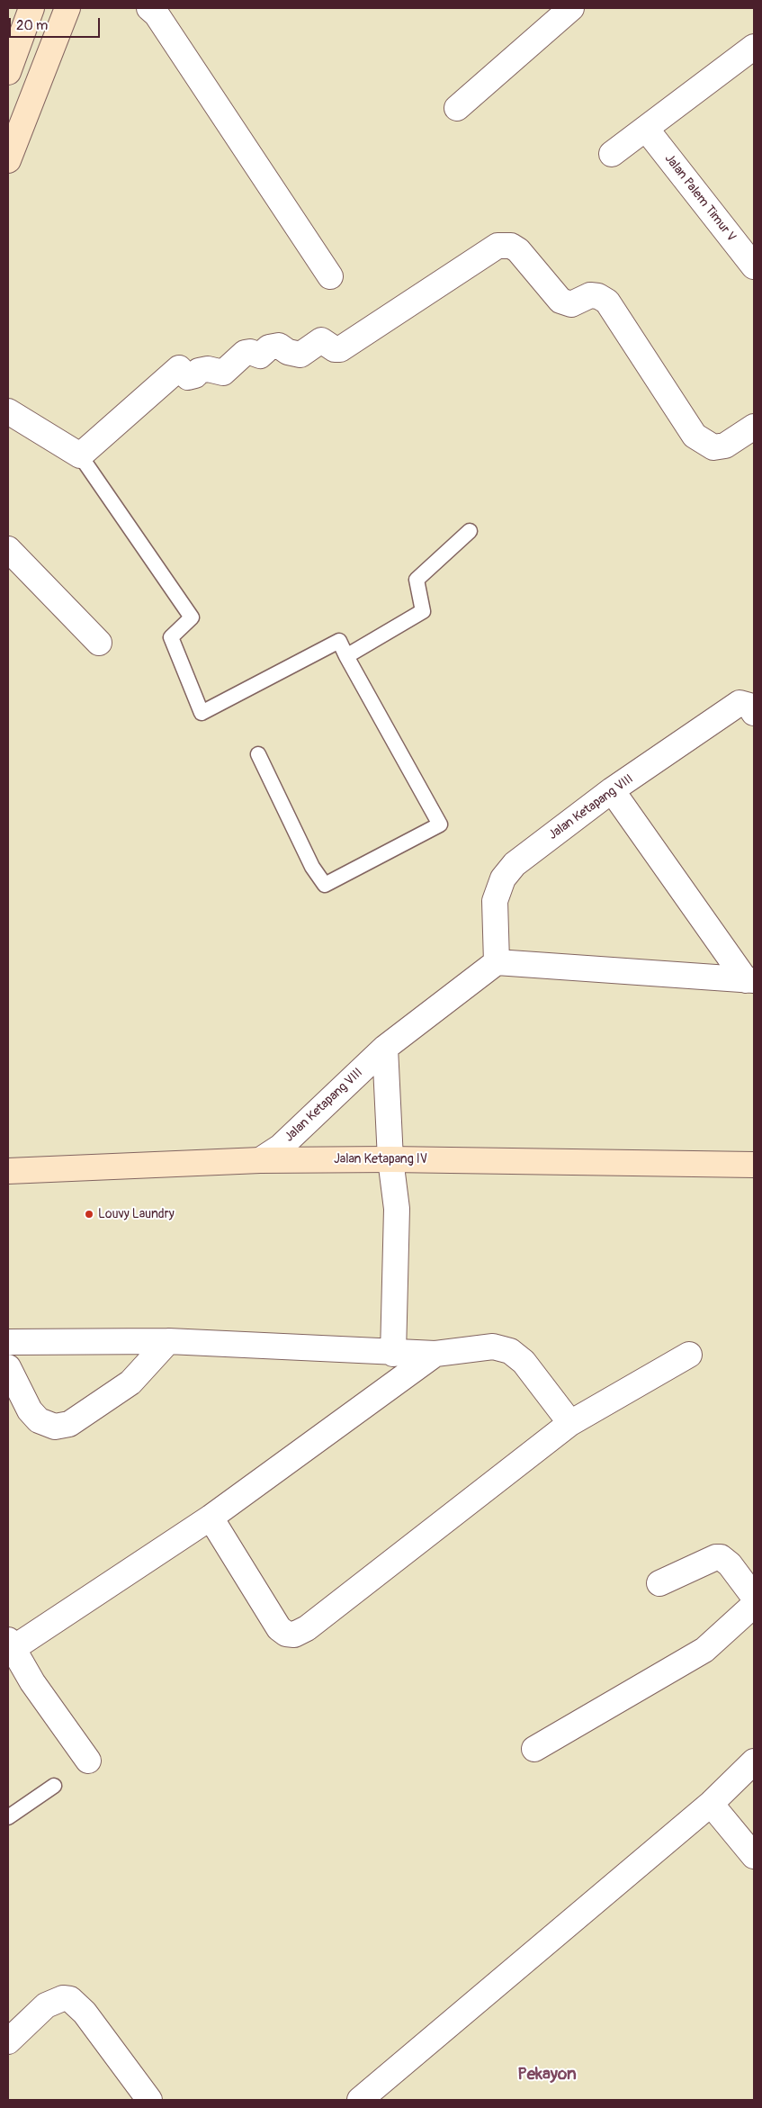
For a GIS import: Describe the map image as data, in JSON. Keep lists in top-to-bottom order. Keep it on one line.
{"streets":{"street":["Jalan Palem Timur V","Jalan Ketapang VIII","Jalan Ketapang IV"]},"crossings":[["Jalan Ketapang VIII","Jalan Ketapang IV"]],"districts":["Pekayon"],"places":["Louvy Laundry"],"scale_bar":"20 m"}
